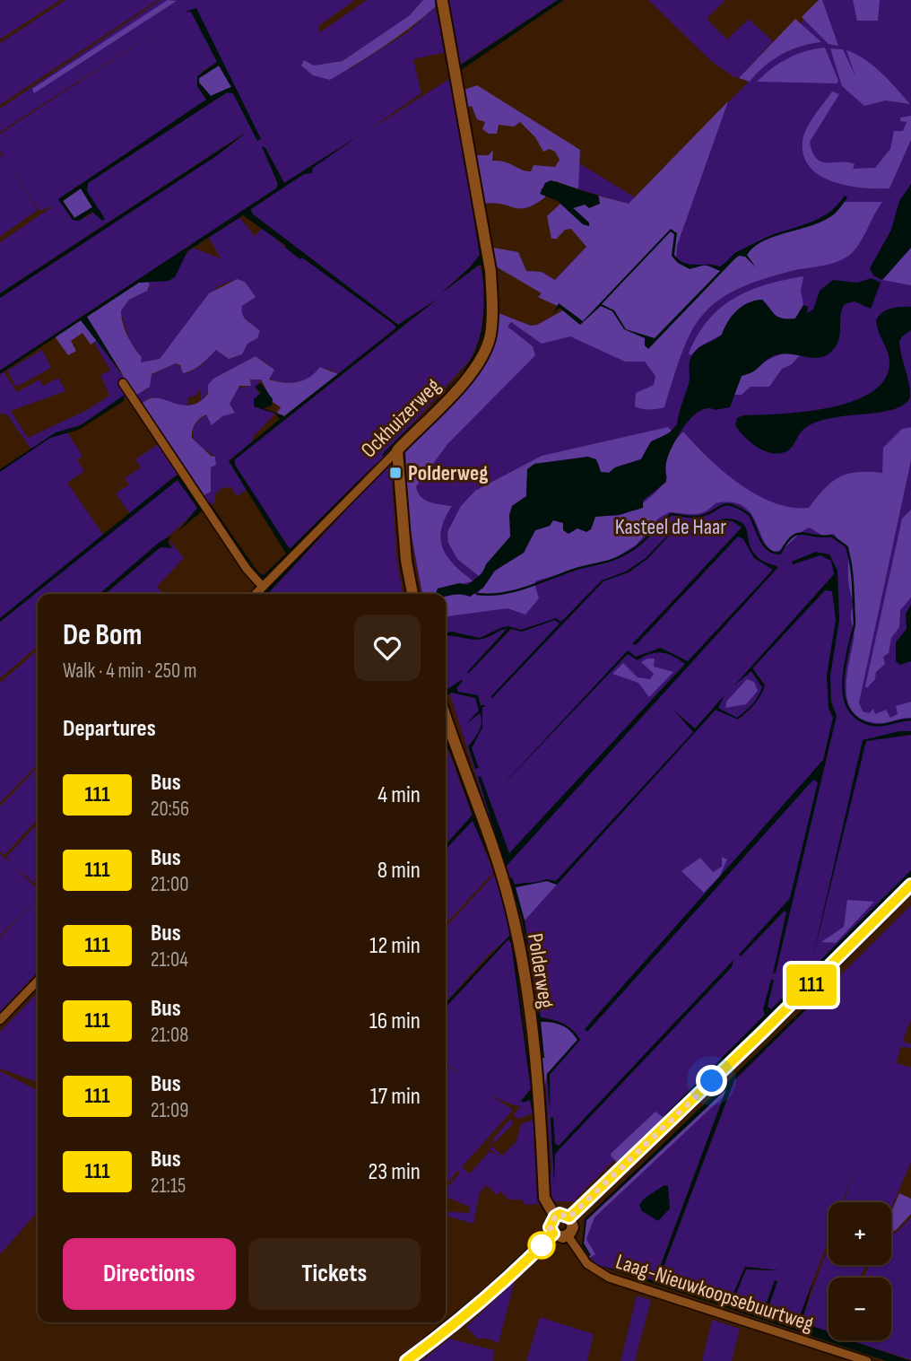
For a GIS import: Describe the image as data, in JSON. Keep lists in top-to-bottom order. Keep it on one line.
{"streets":{"street":["Ockhuizerweg","Polderweg","Laag-Nieuwkoopsebuurtweg"]},"crossings":[["Polderweg","Laag-Nieuwkoopsebuurtweg"]],"parks":["Kasteel de Haar"],"places":{"transit":["Polderweg"]},"lines":["bus line 111"],"page":{"on_map":"111","heading":[["De Bom","Walk · 4 min · 250 m"],"Departures"],"list":[{"mark":"111","name":"Bus","note":"20:56","value":"4 min"},{"mark":"111","name":"Bus","note":"21:00","value":"8 min"},{"mark":"111","name":"Bus","note":"21:04","value":"12 min"},{"mark":"111","name":"Bus","note":"21:08","value":"16 min"},{"mark":"111","name":"Bus","note":"21:09","value":"17 min"},{"mark":"111","name":"Bus","note":"21:15","value":"23 min"}],"map_buttons":["+","−"],"buttons":["Directions","Tickets"]}}
